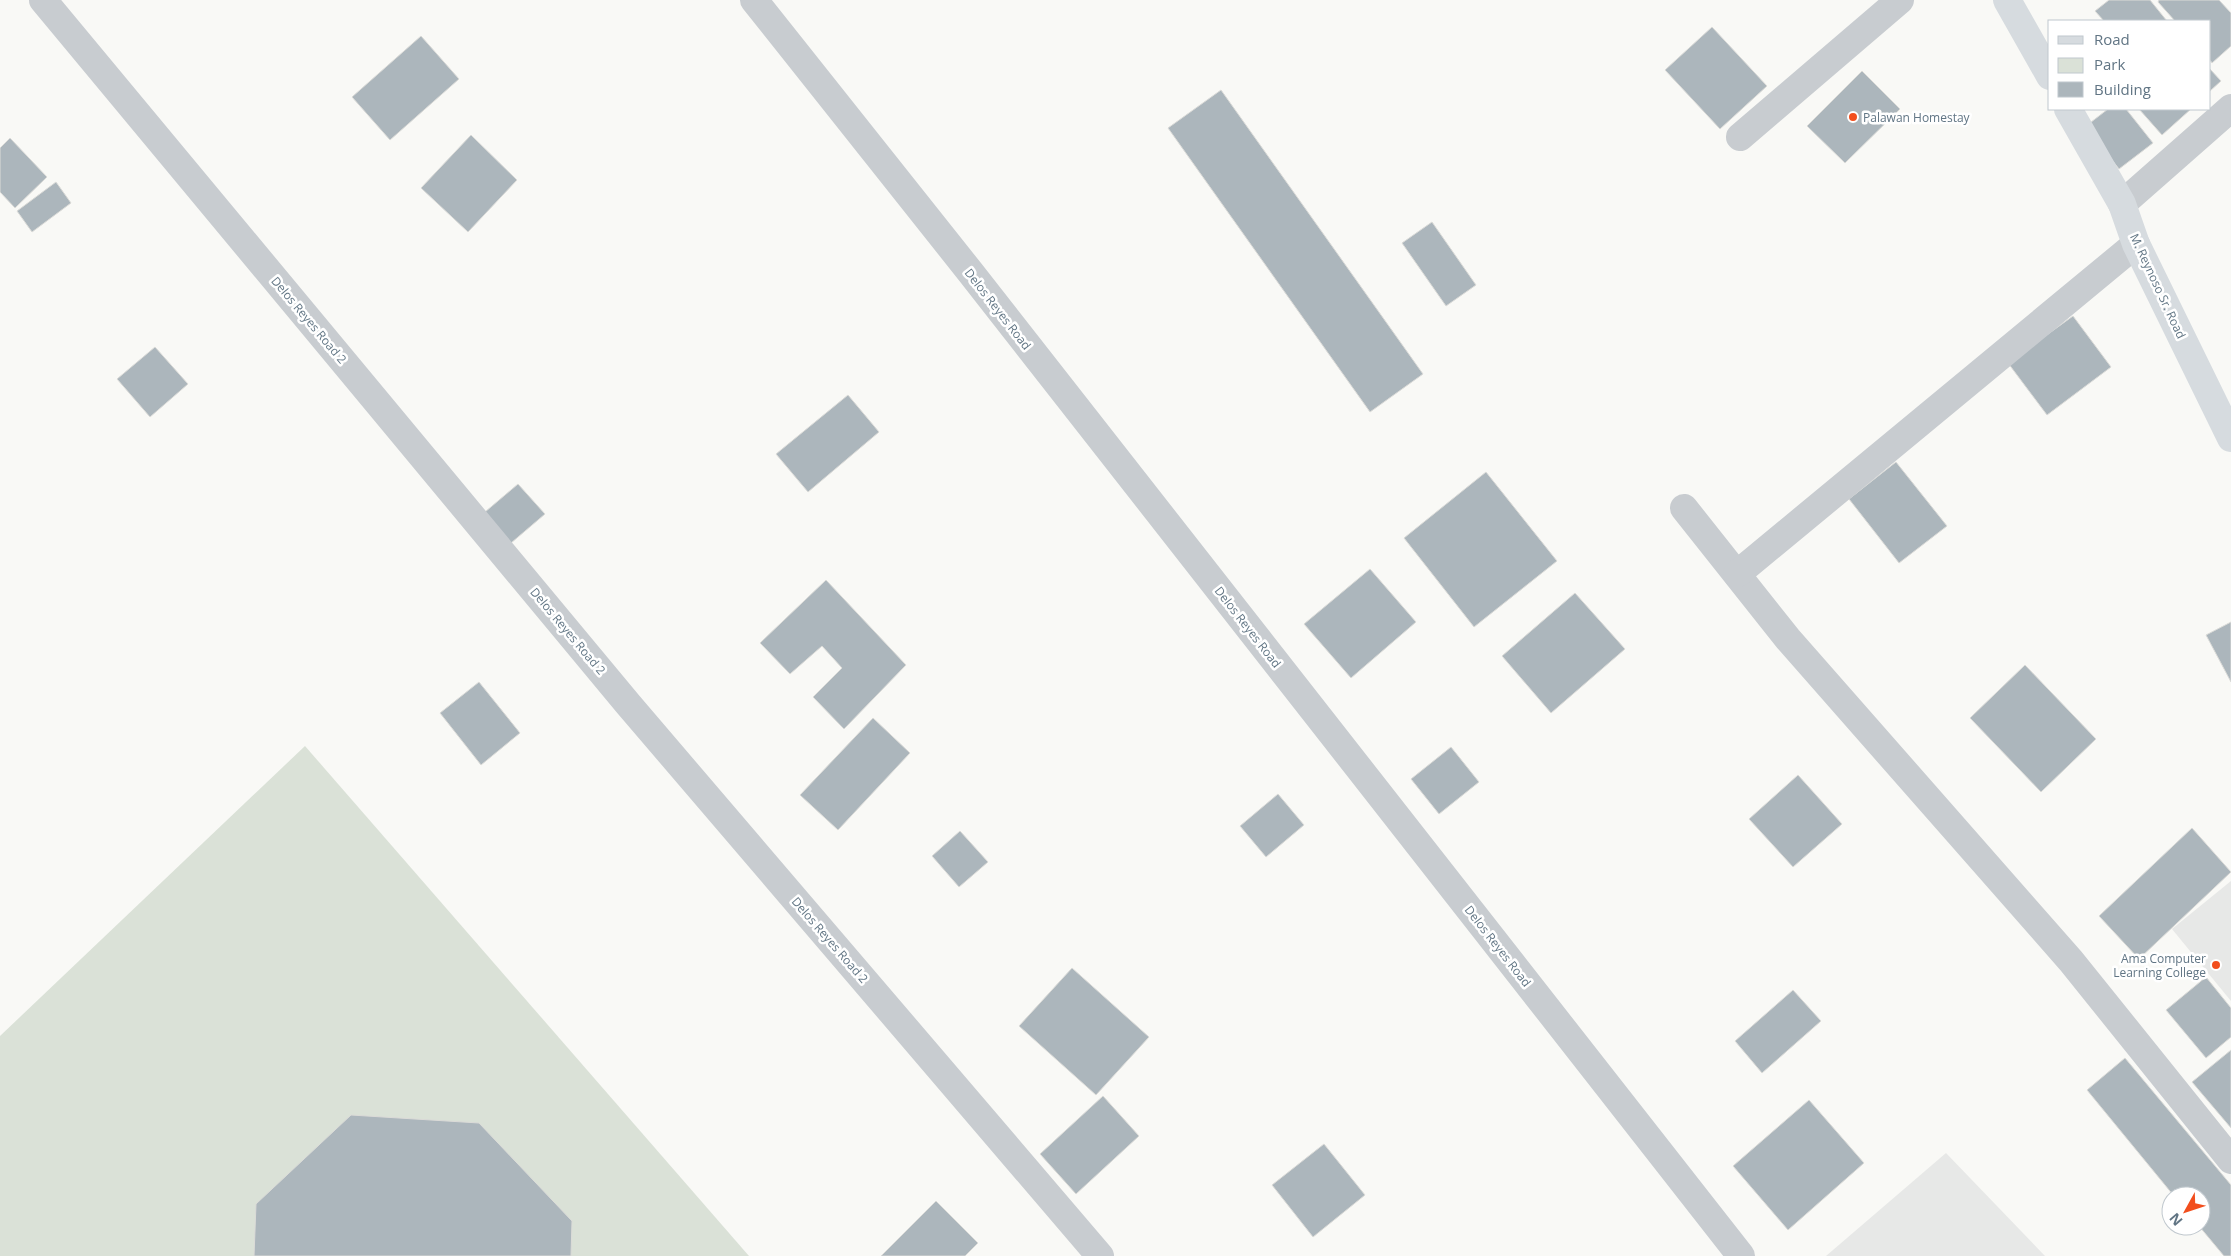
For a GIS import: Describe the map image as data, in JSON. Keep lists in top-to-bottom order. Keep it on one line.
{"streets":{"street":["M. Reynoso Sr. Road","Delos Reyes Road","Delos Reyes Road 2"]},"places":["Palawan Homestay","Ama Computer Learning College"],"legend":["Road","Park","Building"],"north":"bottom left"}
